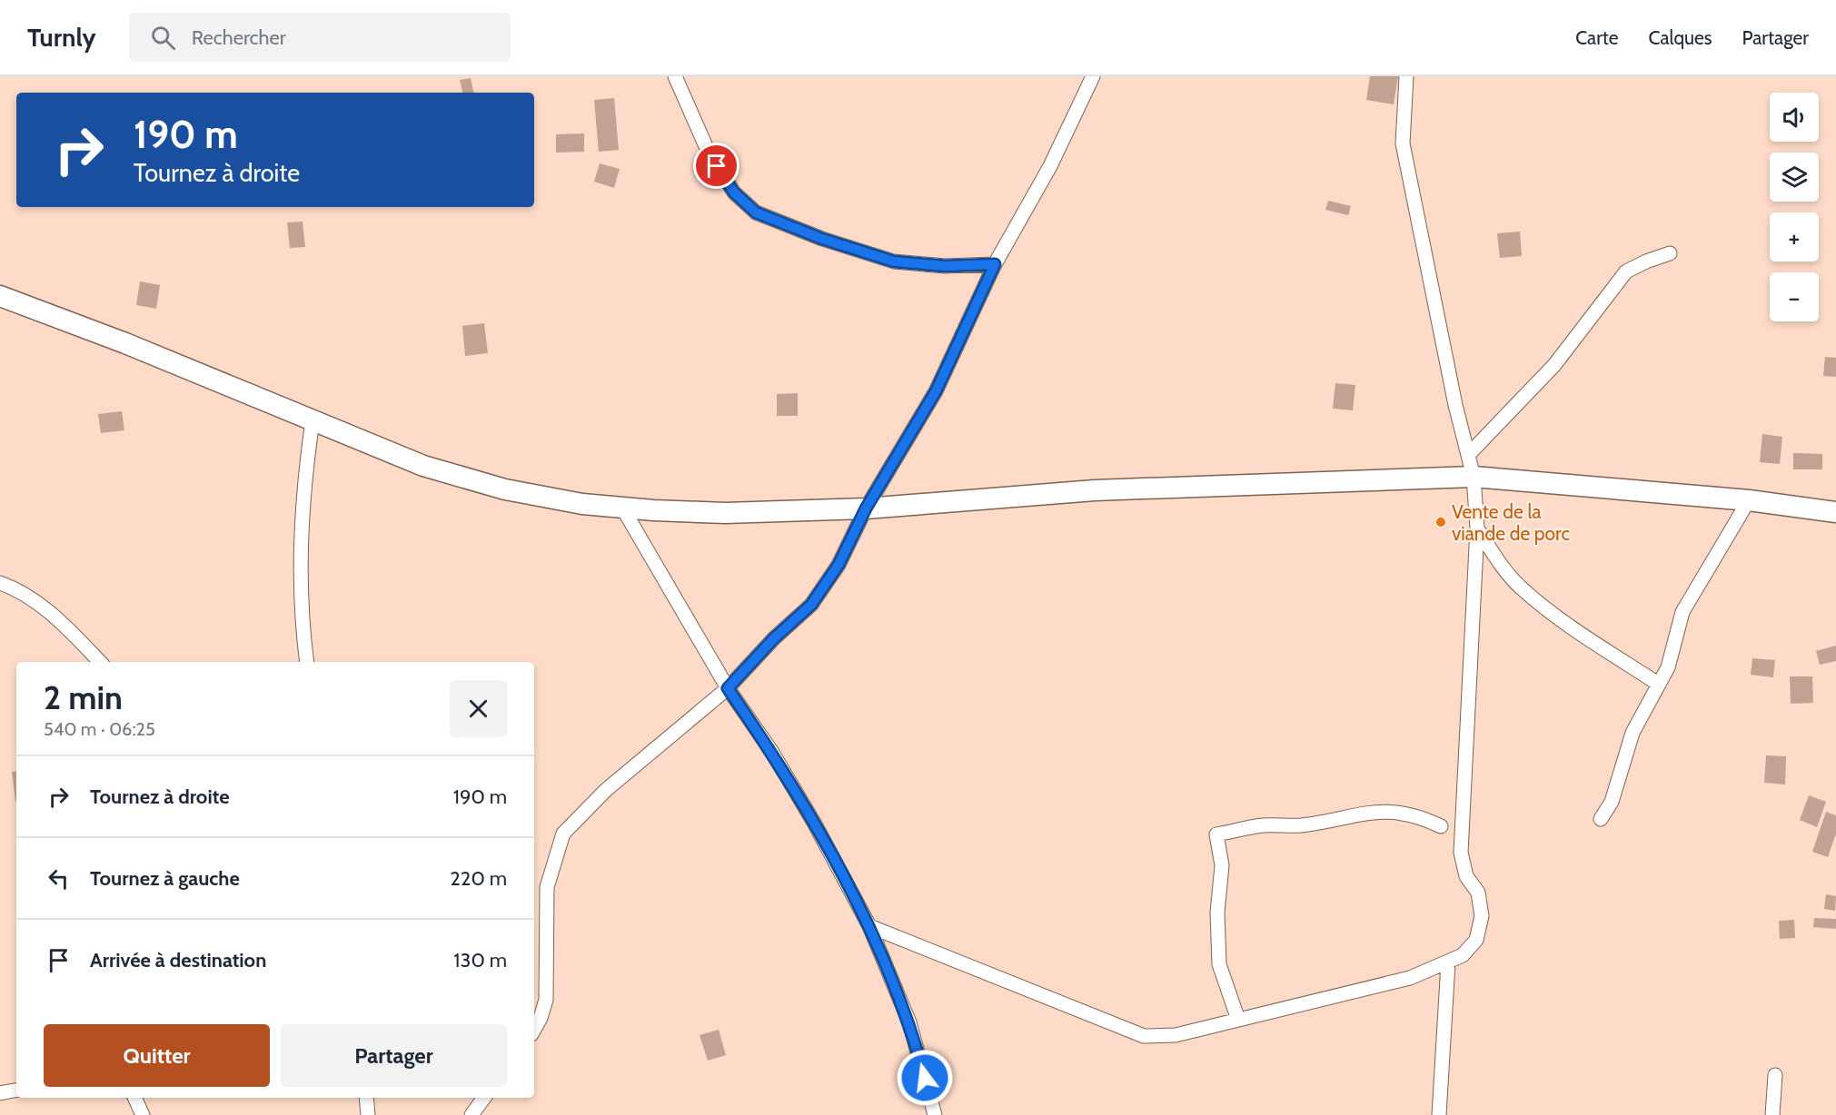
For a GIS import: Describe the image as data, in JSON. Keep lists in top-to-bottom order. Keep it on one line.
{"places":["Vente de la viande de porc"],"page":{"header":"Turnly","search":"Rechercher","nav":["Carte","Calques","Partager"],"map_buttons":["+","−"],"turn":["190 m","Tournez à droite"],"heading":["2 min","540 m · 06:25"],"list":[{"name":"Tournez à droite","value":"190 m"},{"name":"Tournez à gauche","value":"220 m"},{"name":"Arrivée à destination","value":"130 m"}],"buttons":["Quitter","Partager"]}}
